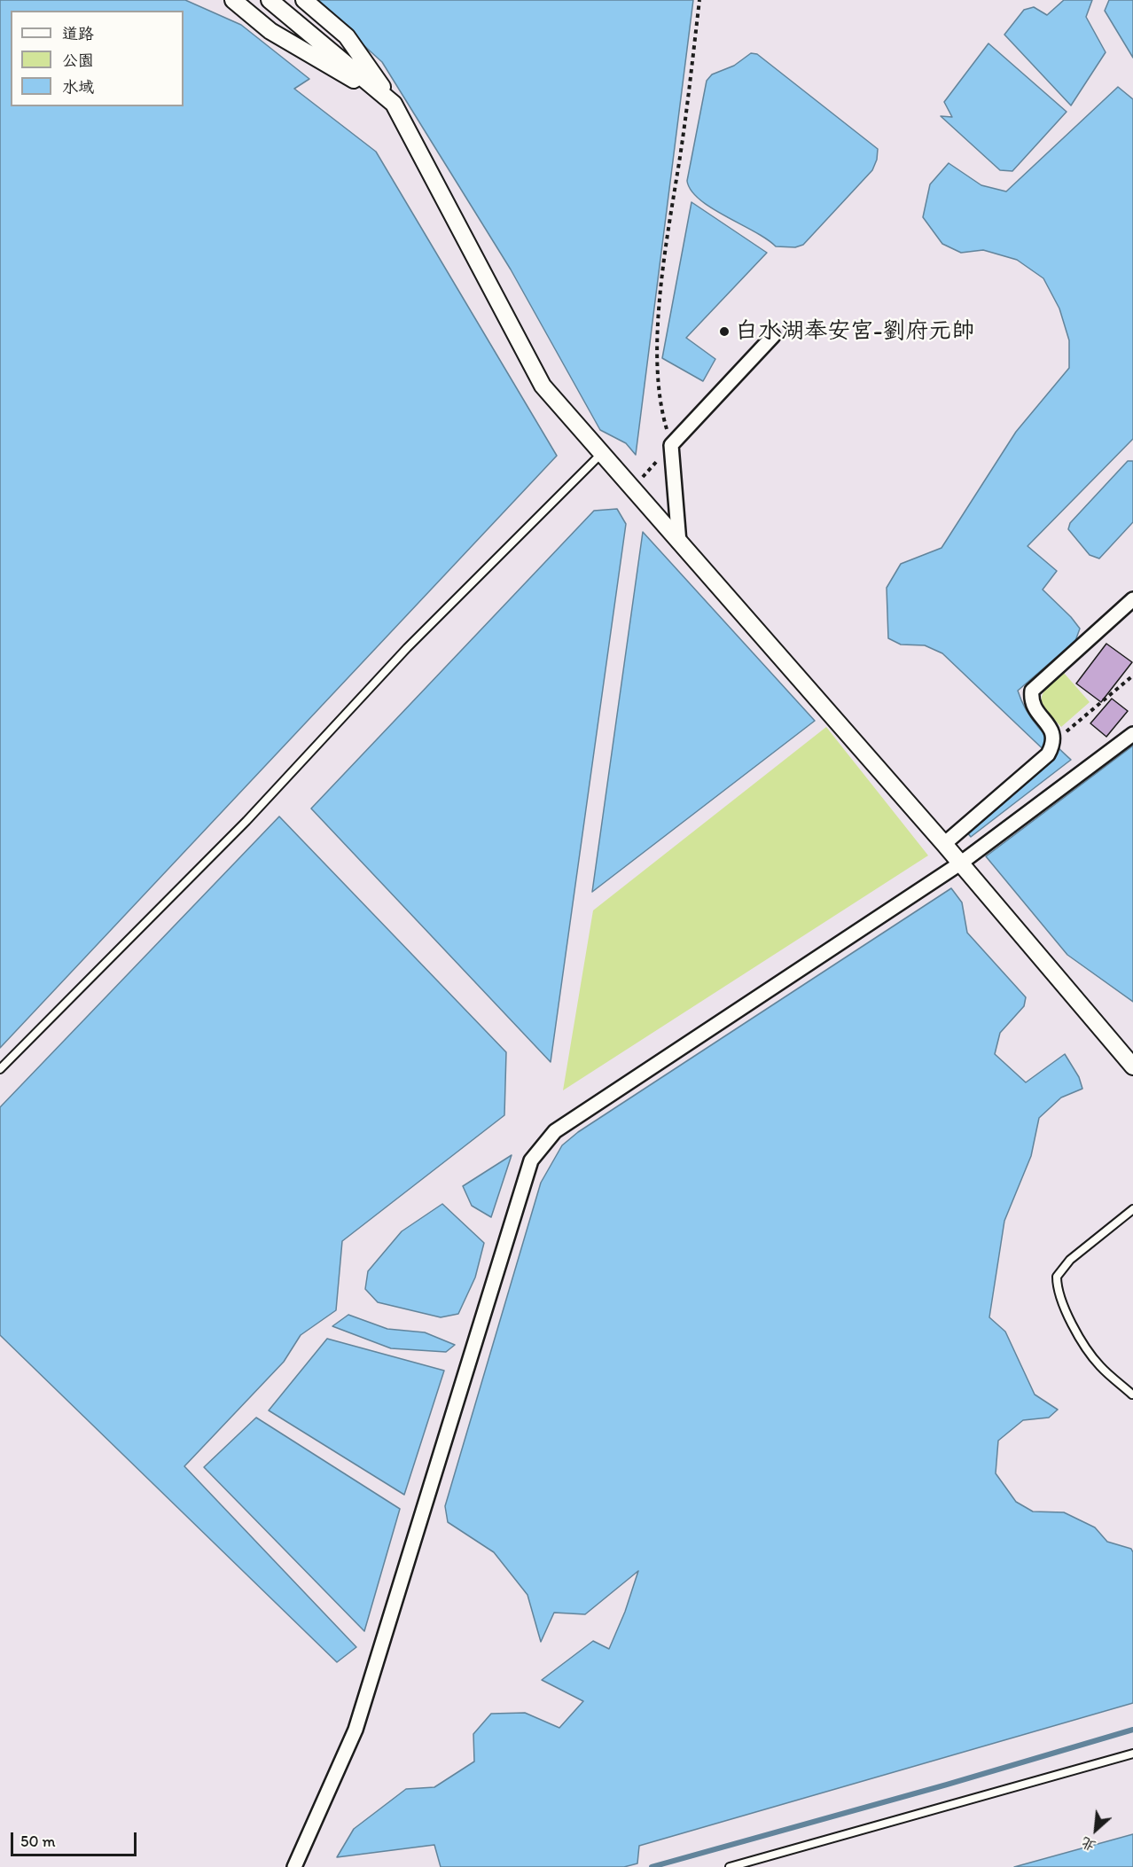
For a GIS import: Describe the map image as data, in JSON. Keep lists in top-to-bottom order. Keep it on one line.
{"places":["白水湖奉安宮-劉府元帥"],"legend":["道路","公園","水域"],"scale_bar":"50 m","north":"bottom left"}
